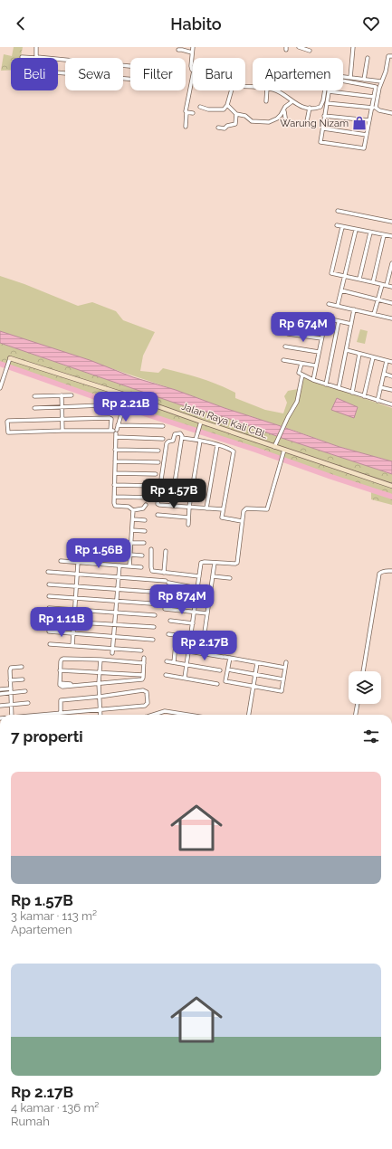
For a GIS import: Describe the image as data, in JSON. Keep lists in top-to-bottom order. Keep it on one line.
{"streets":{"main road":["Jalan Raya Kali CBL"]},"places":{"shop":["Warung Nizam"]},"page":{"header":"Habito","chip":["Beli","Sewa","Filter","Baru","Apartemen"],"price":["Rp 674M","Rp 2.21B","Rp 1.57B","Rp 1.56B","Rp 874M","Rp 1.11B","Rp 2.17B"],"heading":"7 properti","list":[{"name":"Rp 1.57B","note":"3 kamar · 113 m² · Apartemen"},{"name":"Rp 2.17B","note":"4 kamar · 136 m² · Rumah"}]}}
